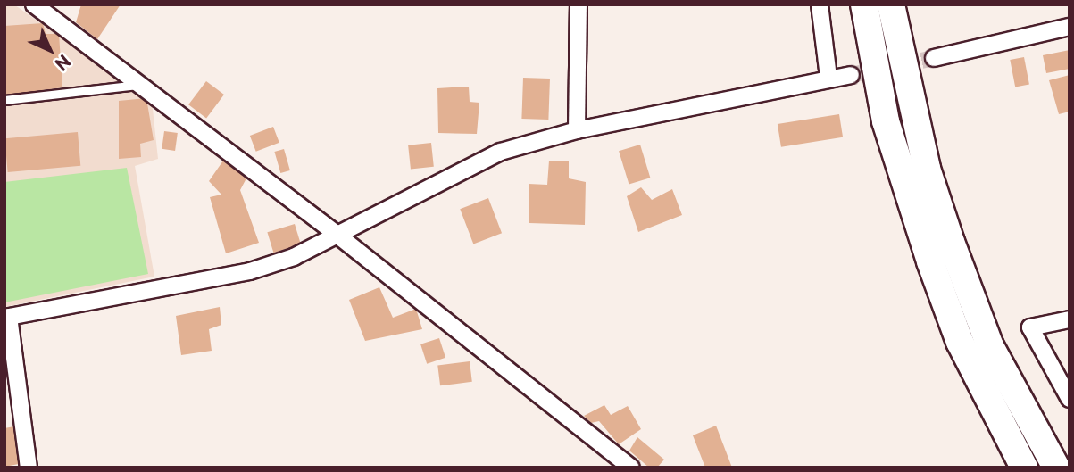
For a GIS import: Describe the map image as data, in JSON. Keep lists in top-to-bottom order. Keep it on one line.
{"north":"bottom right"}
